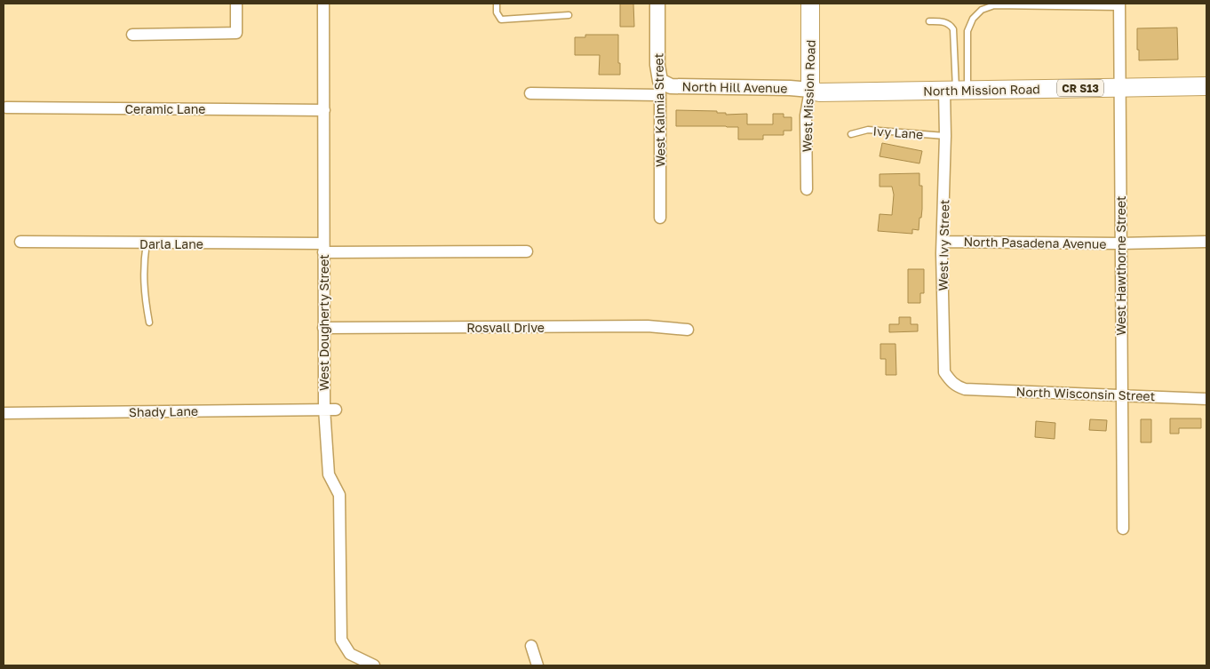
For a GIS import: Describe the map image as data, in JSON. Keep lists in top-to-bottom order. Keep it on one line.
{"streets":{"main road":["CR S13","North Mission Road","West Mission Road"],"street":["North Hill Avenue","Ceramic Lane","West Kalmia Street","North Pasadena Avenue","Darla Lane","West Ivy Street","West Hawthorne Street","West Dougherty Street","Rosvall Drive","North Wisconsin Street","Shady Lane"],"lane":["Ivy Lane"]},"crossings":[["North Hill Avenue","North Mission Road"],["North Hill Avenue","West Mission Road"],["North Hill Avenue","West Kalmia Street"],["North Mission Road","West Mission Road"],["North Mission Road","West Ivy Street"],["North Mission Road","West Hawthorne Street"],["Ceramic Lane","West Dougherty Street"],["Ivy Lane","West Ivy Street"],["North Pasadena Avenue","West Ivy Street"],["North Pasadena Avenue","West Hawthorne Street"],["Darla Lane","West Dougherty Street"],["West Ivy Street","North Wisconsin Street"],["West Hawthorne Street","North Wisconsin Street"],["West Dougherty Street","Rosvall Drive"],["West Dougherty Street","Shady Lane"]]}
